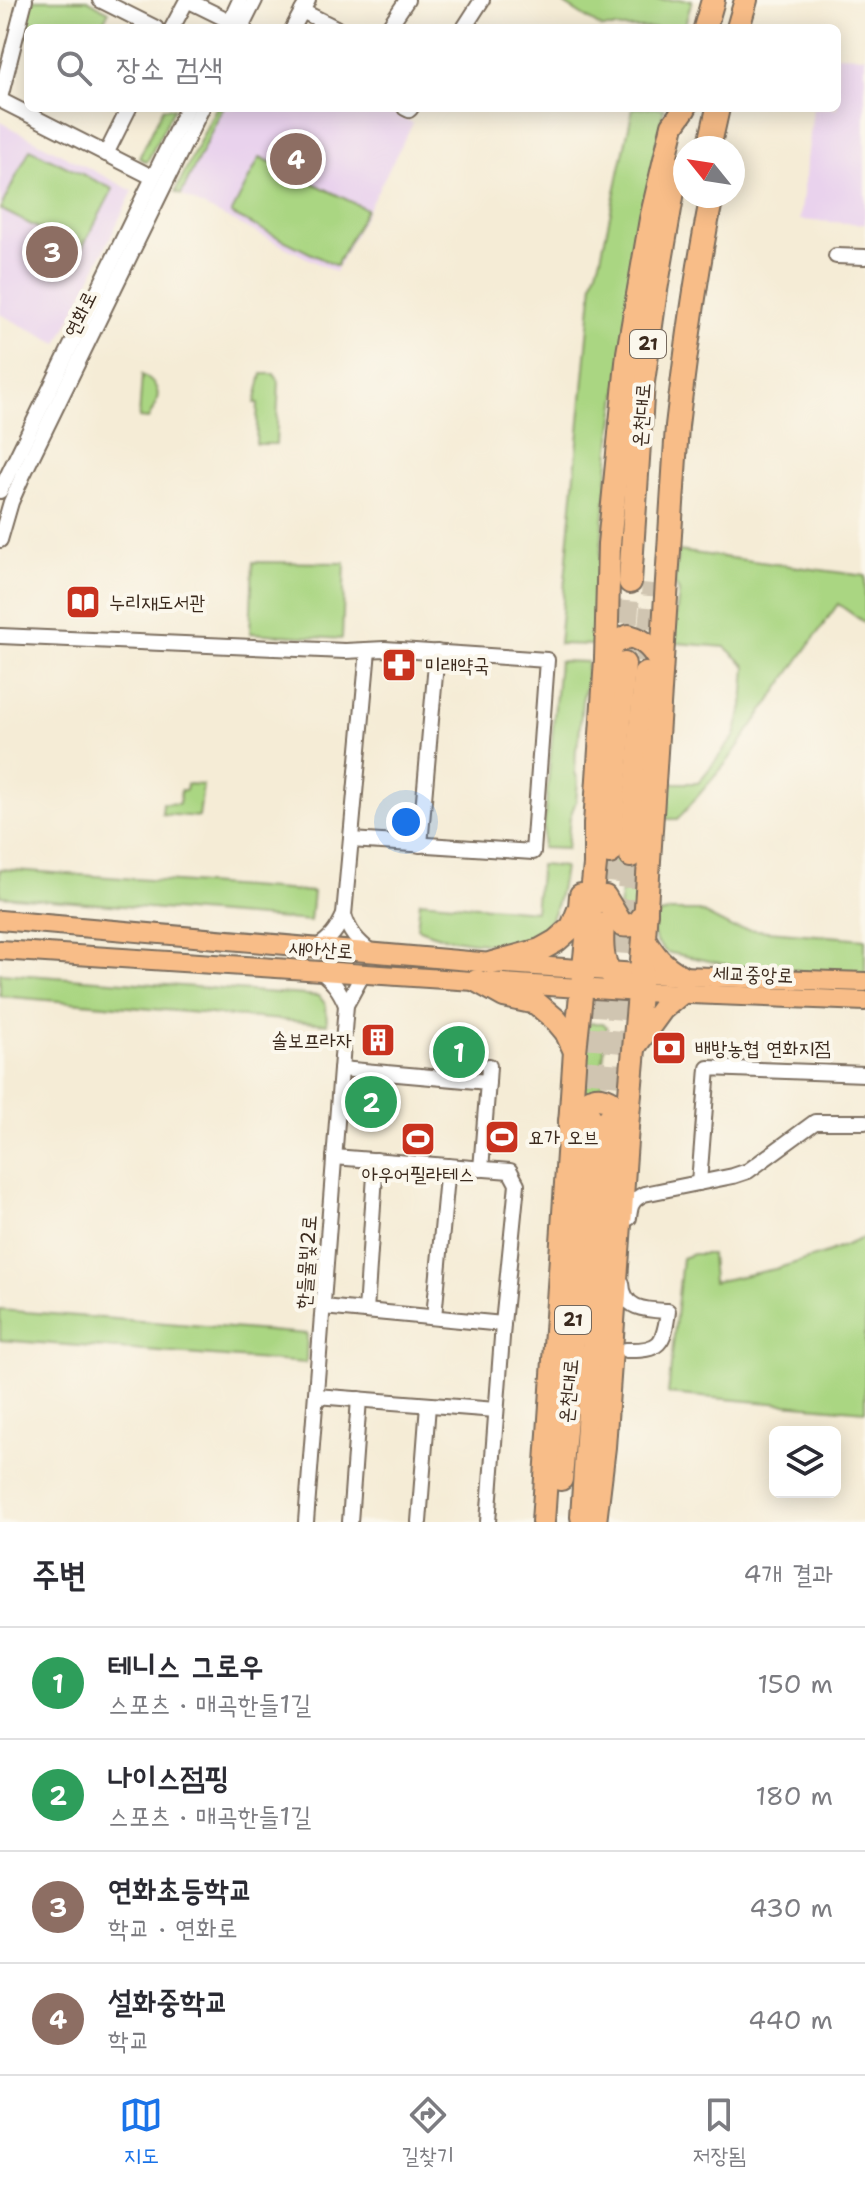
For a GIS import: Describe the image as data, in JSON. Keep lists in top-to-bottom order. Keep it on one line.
{"streets":{"highway":["21","온천대로"],"main road":["새아산로","세교중앙로"],"street":["연화로","한들물빛2로"]},"crossings":[["새아산로","세교중앙로"]],"places":{"library":["누리재도서관"],"pharmacy":["미래약국"],"building":["솔보프라자"],"bank":["배방농협 연화지점"],"sports":["요가 오브","아우어필라테스"]},"north":"top left","page":{"search":"장소 검색","pins":["4","3","1","2"],"heading":["주변","4개 결과"],"list":[{"mark":"1","name":"테니스 그로우","note":"스포츠 · 매곡한들1길","value":"150 m"},{"mark":"2","name":"나이스점핑","note":"스포츠 · 매곡한들1길","value":"180 m"},{"mark":"3","name":"연화초등학교","note":"학교 · 연화로","value":"430 m"},{"mark":"4","name":"설화중학교","note":"학교","value":"440 m"}],"nav":["지도","길찾기","저장됨"]}}
